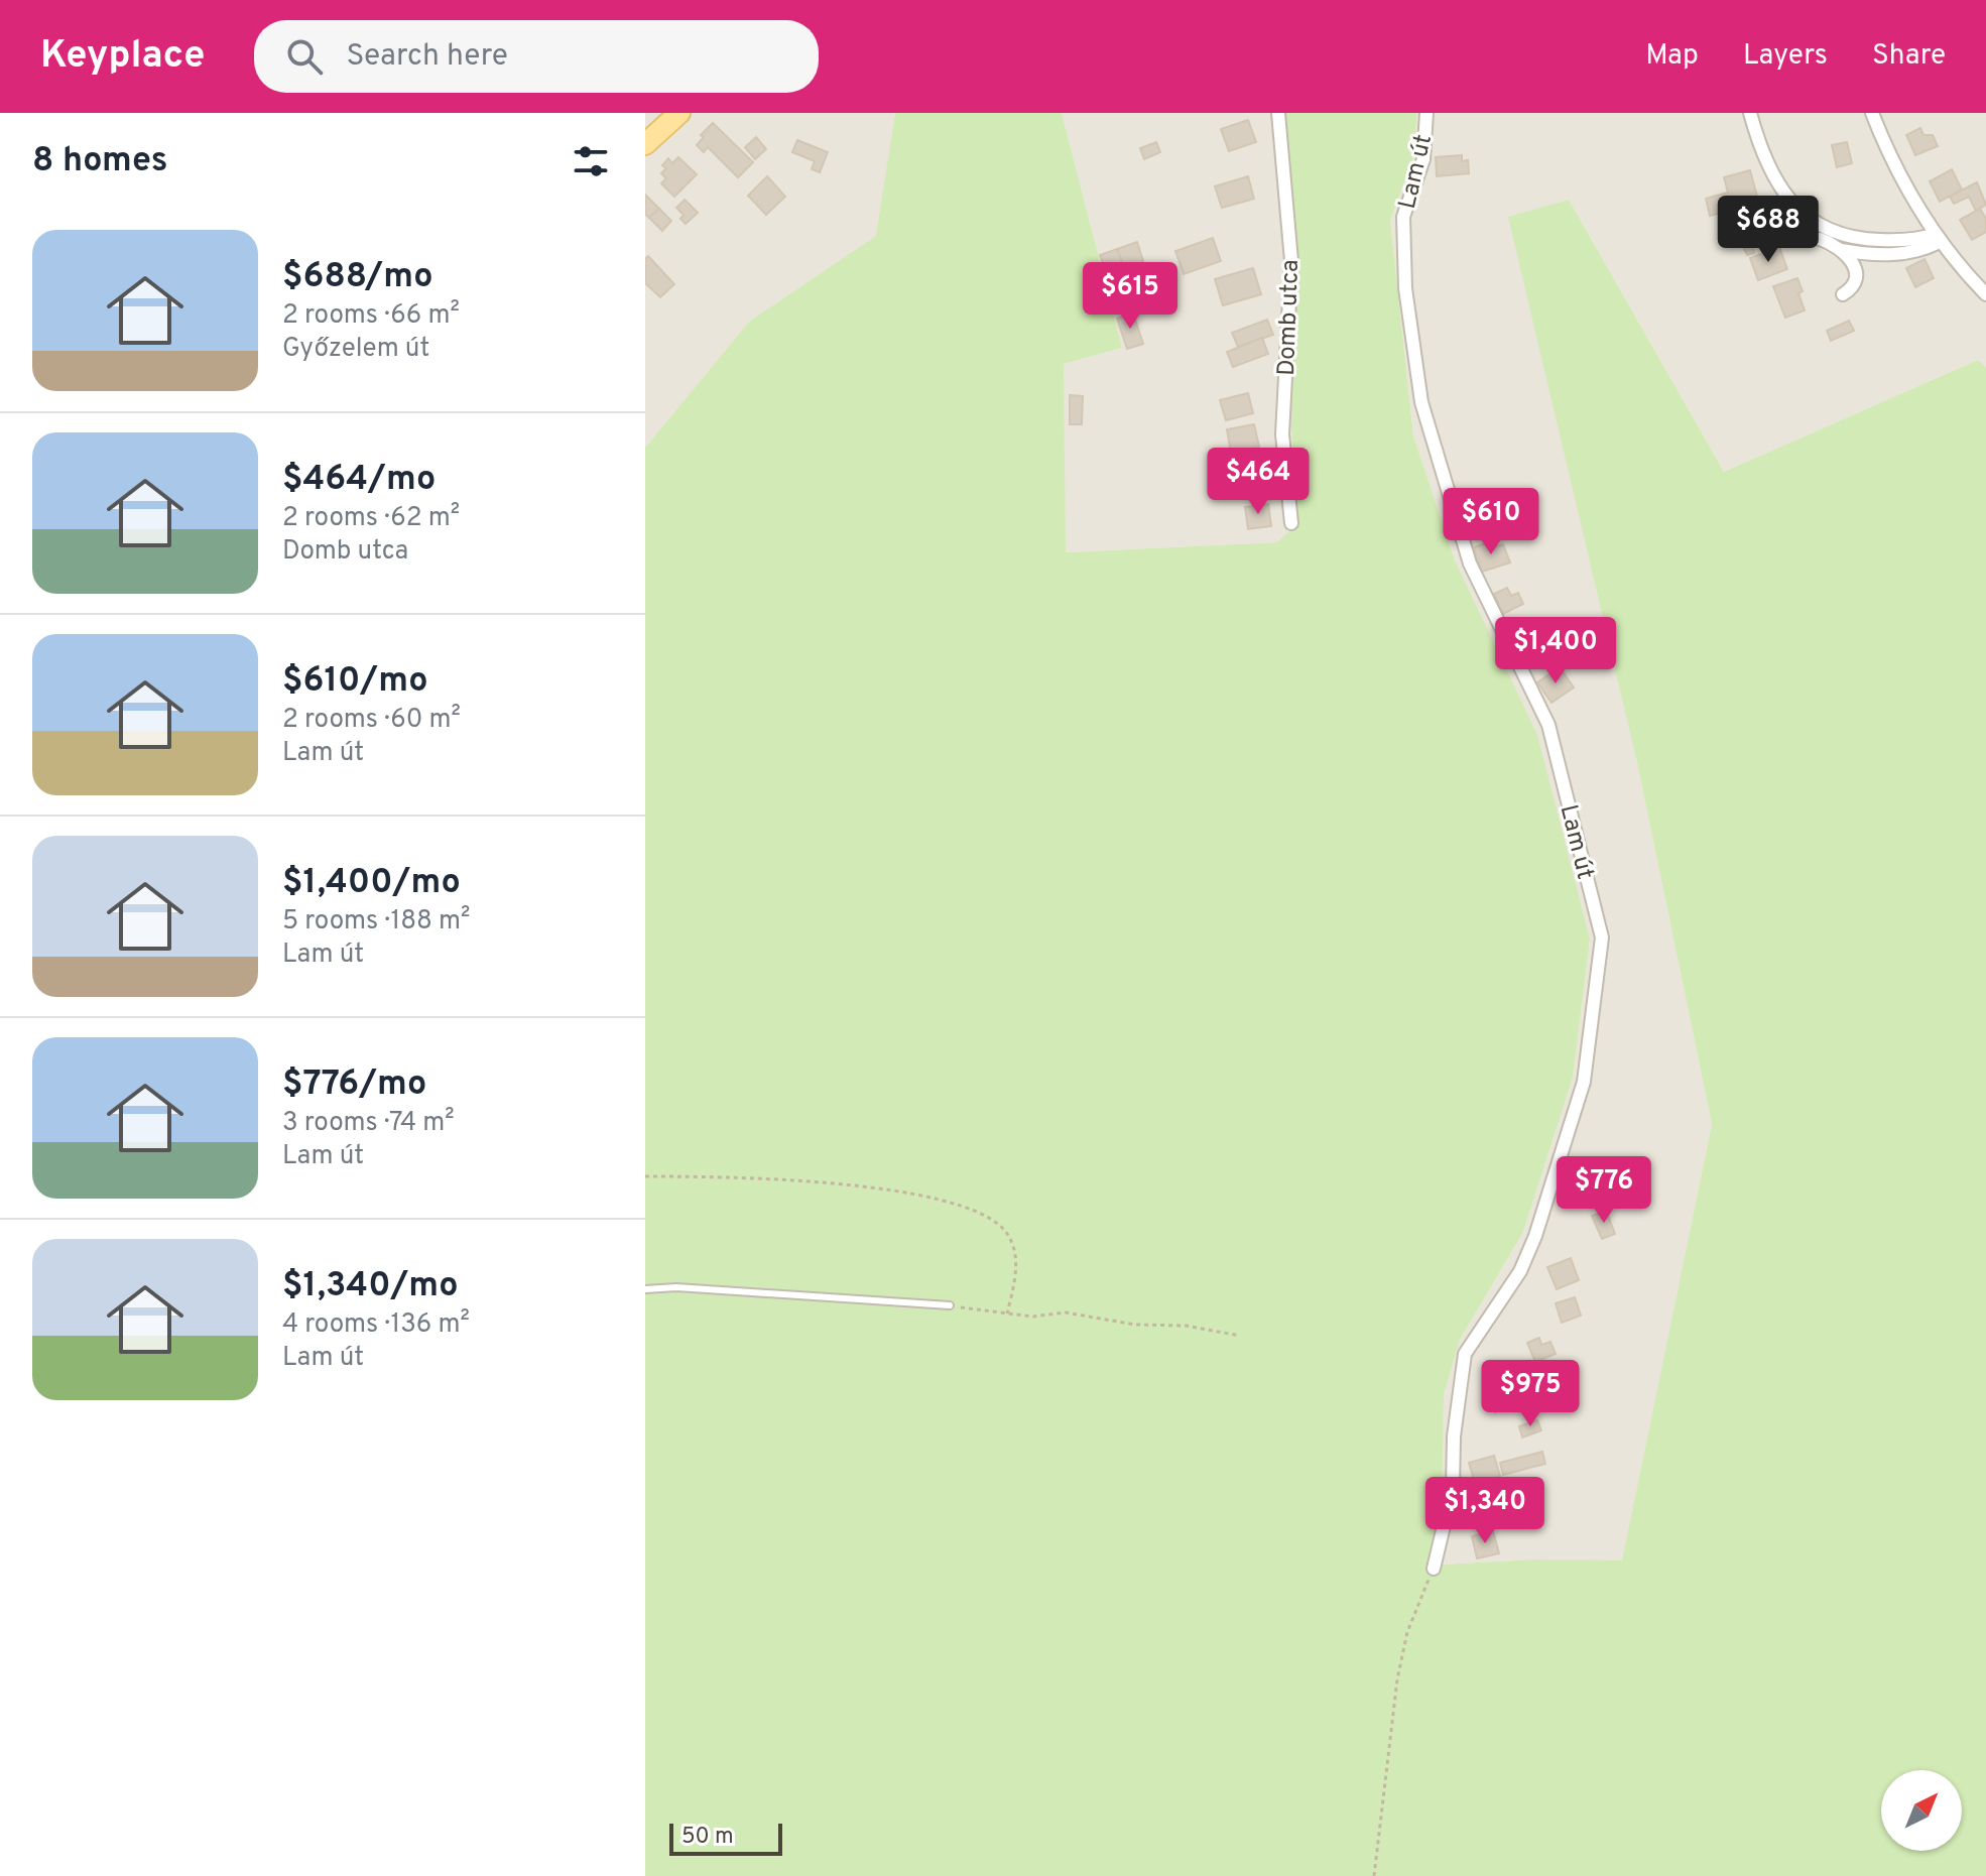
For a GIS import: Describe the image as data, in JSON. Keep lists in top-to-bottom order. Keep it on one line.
{"streets":{"street":["Lam út","Domb utca"]},"scale_bar":"50 m","north":"top right","page":{"header":"Keyplace","search":"Search here","nav":["Map","Layers","Share"],"heading":"8 homes","price":["$688","$615","$464","$610","$1,400","$776","$975","$1,340"],"list":[{"name":"$688/mo","note":"2 rooms · 66 m² · Győzelem út"},{"name":"$464/mo","note":"2 rooms · 62 m² · Domb utca"},{"name":"$610/mo","note":"2 rooms · 60 m² · Lam út"},{"name":"$1,400/mo","note":"5 rooms · 188 m² · Lam út"},{"name":"$776/mo","note":"3 rooms · 74 m² · Lam út"},{"name":"$1,340/mo","note":"4 rooms · 136 m² · Lam út"}],"scale":"50 m"}}
